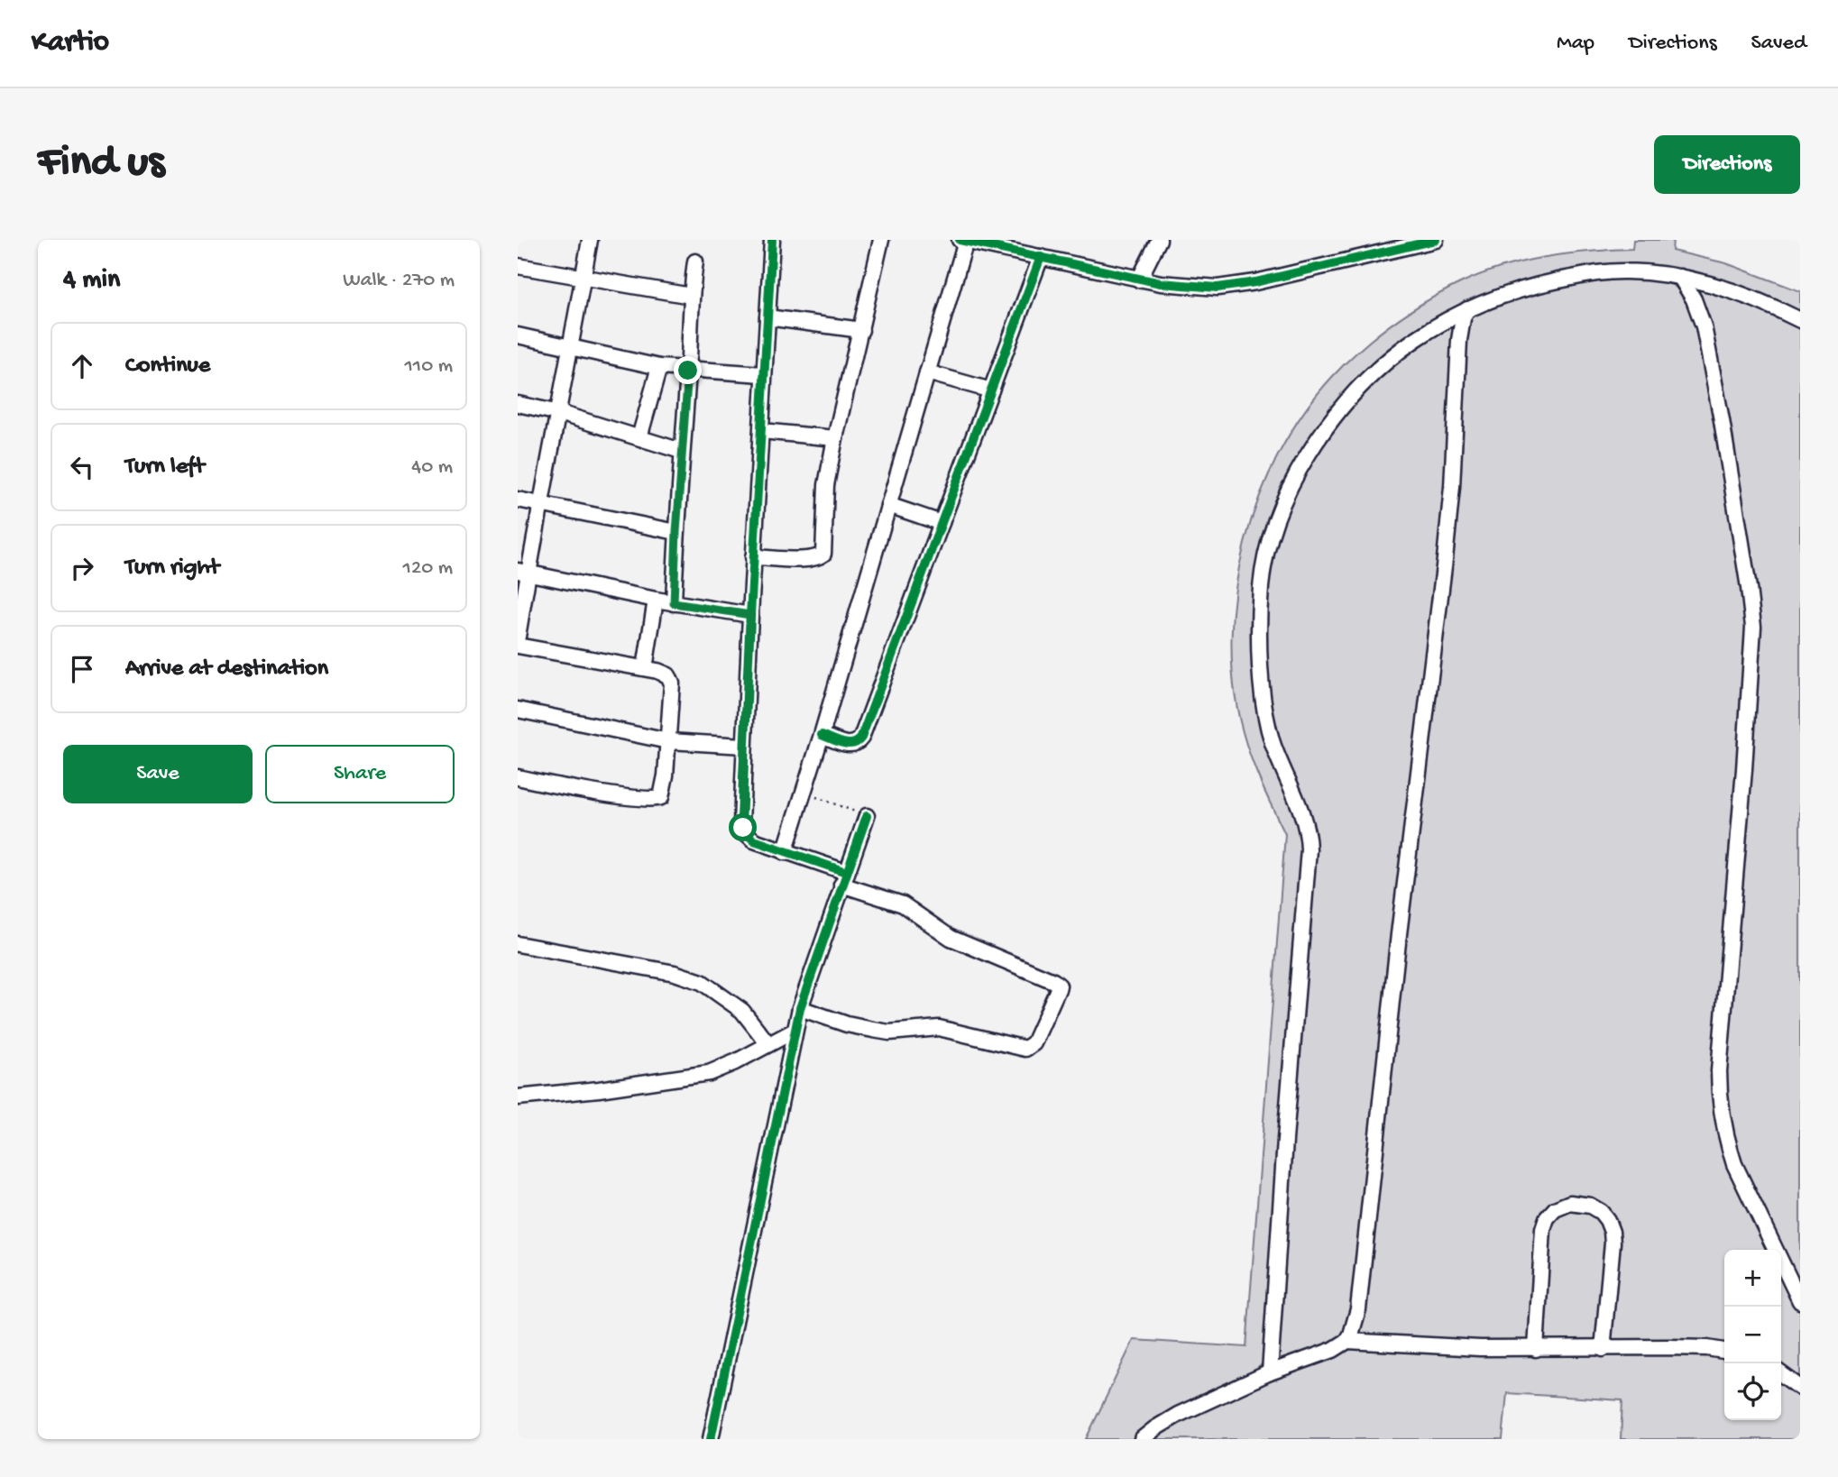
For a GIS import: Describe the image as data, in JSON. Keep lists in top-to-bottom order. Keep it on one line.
{"page":{"header":"Kartio","nav":["Map","Directions","Saved"],"buttons":["Directions",["Save","Share"]],"title":"Find us","heading":["4 min","Walk · 270 m"],"list":[["Continue","110 m"],["Turn left","40 m"],["Turn right","120 m"],"Arrive at destination"],"map_buttons":["+","−"]}}
